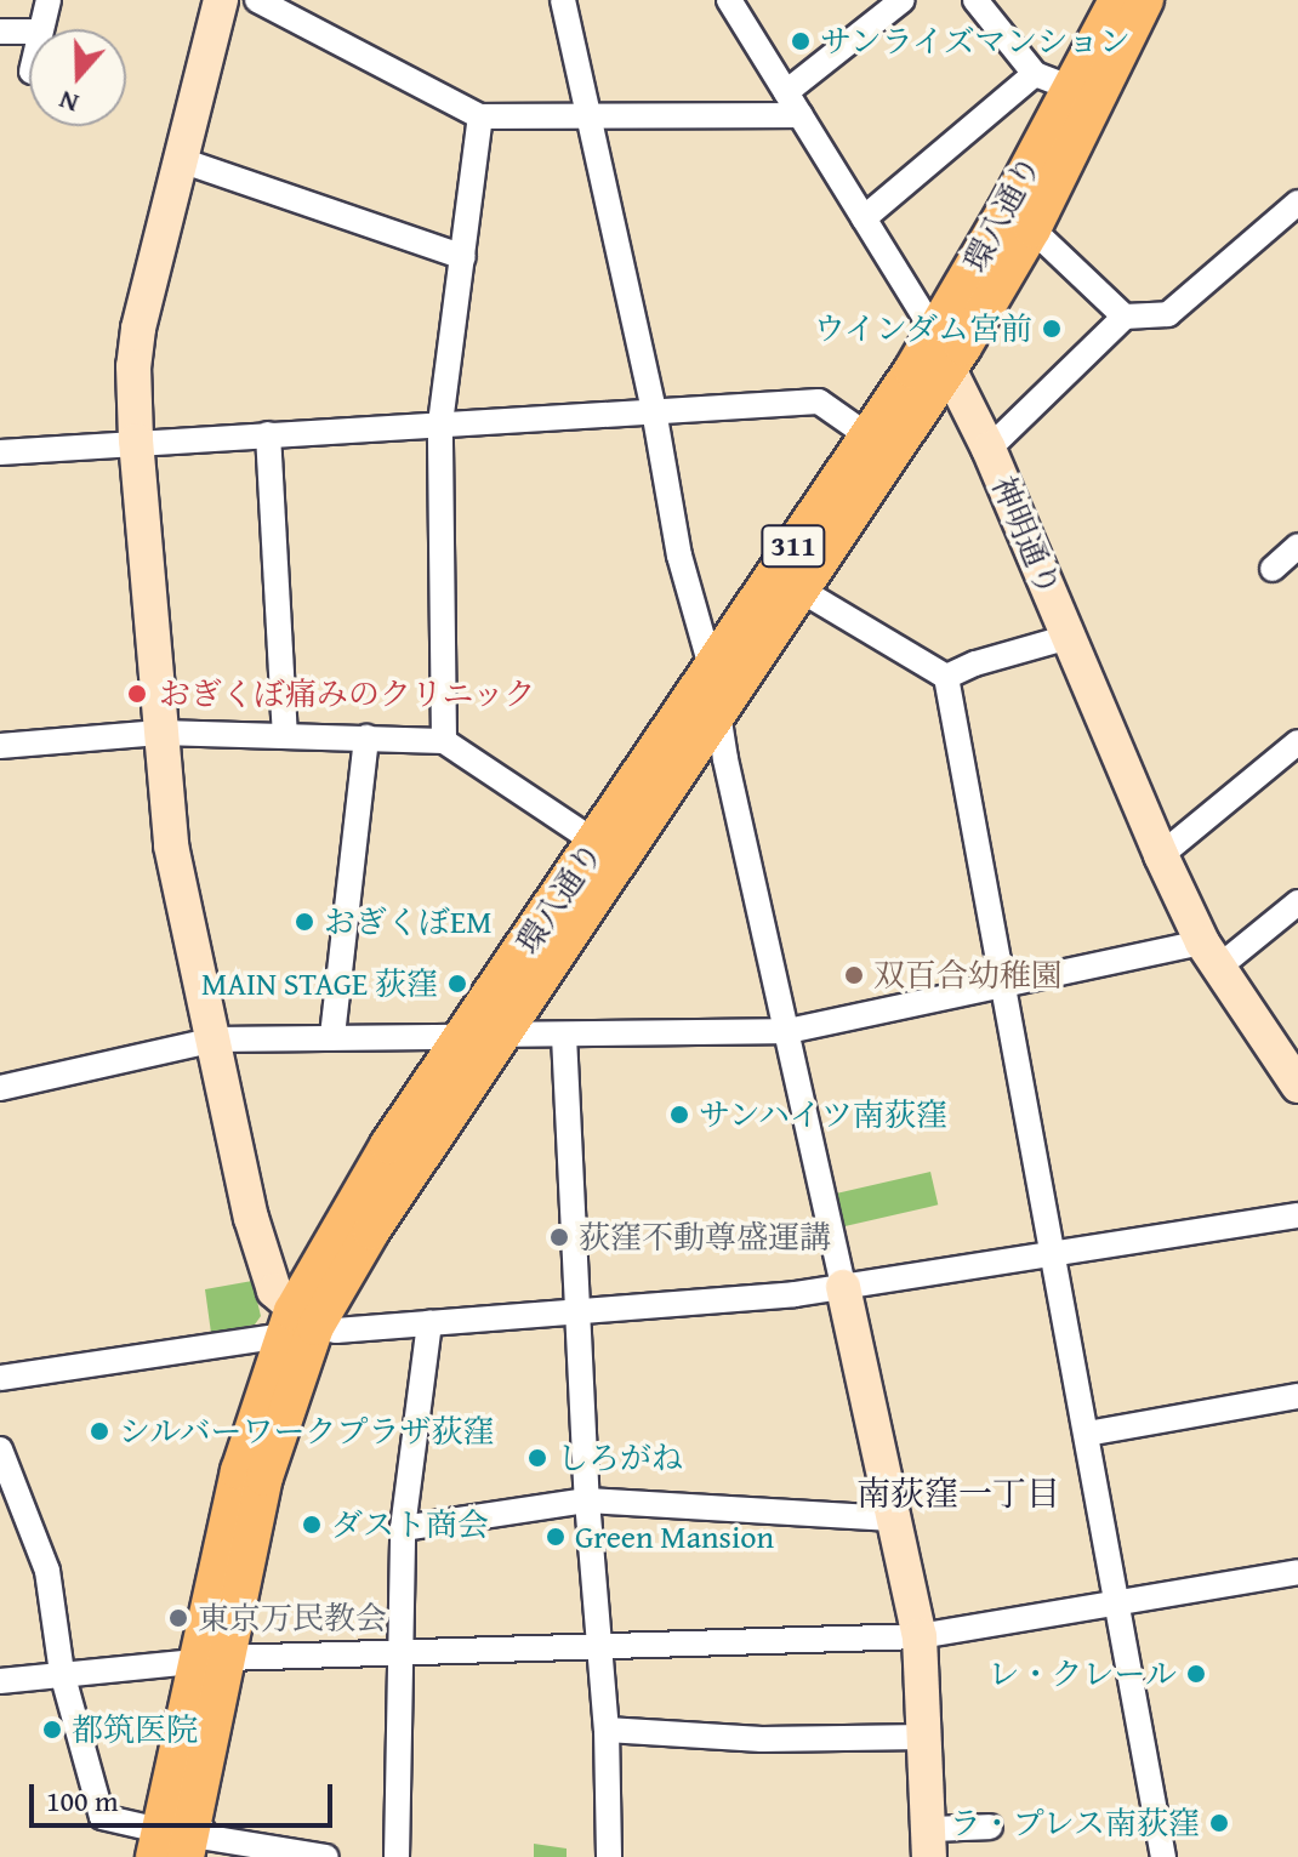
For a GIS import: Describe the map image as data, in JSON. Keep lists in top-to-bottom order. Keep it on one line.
{"streets":{"main road":["環八通り","311"],"street":["神明通り"]},"crossings":[["環八通り","神明通り"]],"districts":["南荻窪一丁目"],"places":["サンライズマンション","ウインダム宮前","おぎくぼ痛みのクリニック","おぎくぼEM","双百合幼稚園","MAIN STAGE 荻窪","サンハイツ南荻窪","荻窪不動尊盛運講","シルバーワークプラザ荻窪","しろがね","ダスト商会","Green Mansion","東京万民教会","レ・クレール","都筑医院","ラ・プレス南荻窪"],"scale_bar":"100 m","north":"bottom"}
